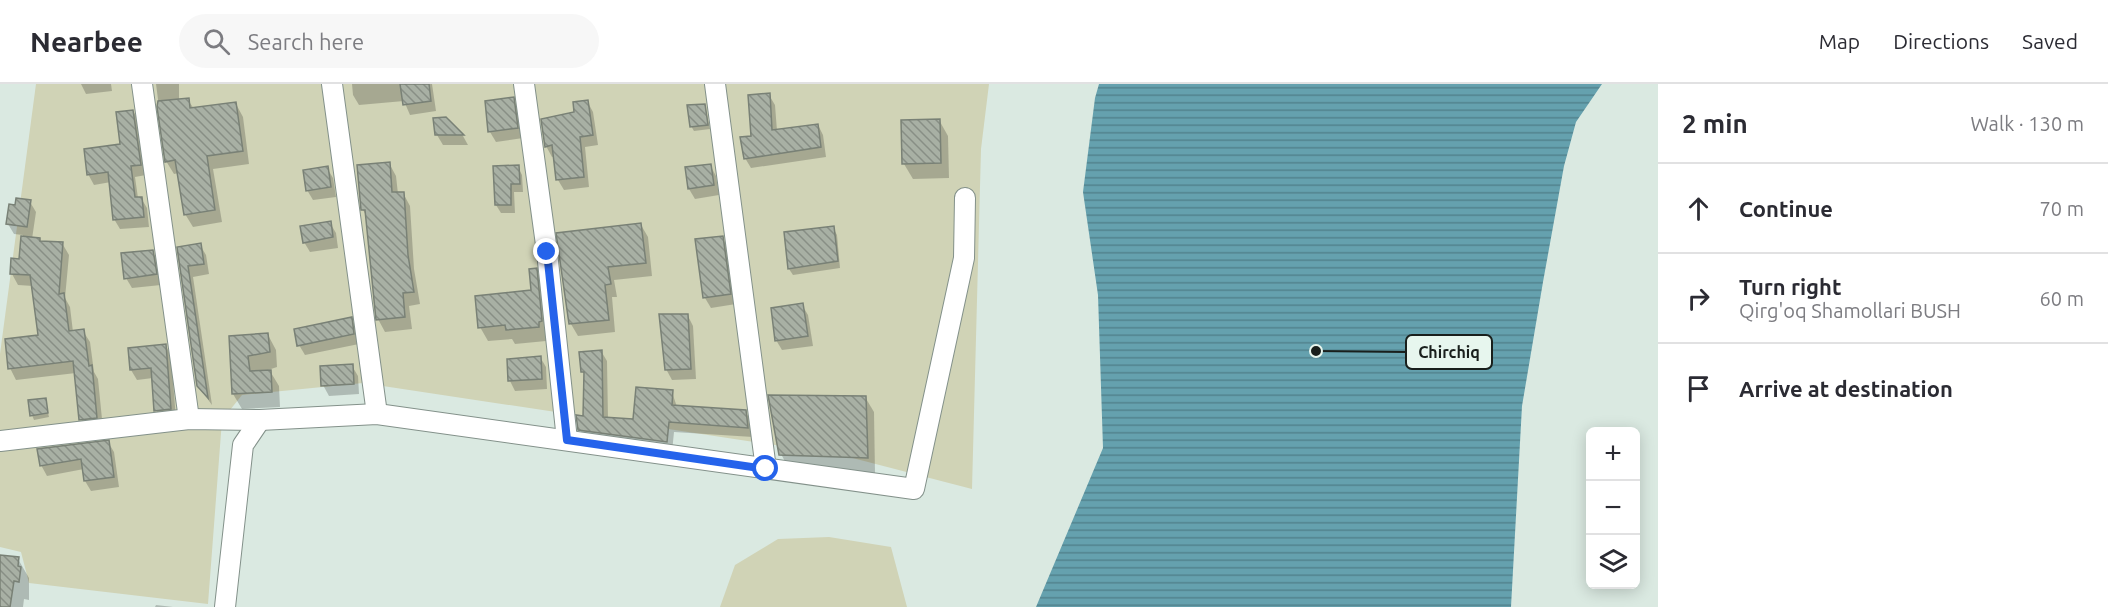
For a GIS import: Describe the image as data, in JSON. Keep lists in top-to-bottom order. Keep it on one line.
{"places":["Chirchiq"],"page":{"header":"Nearbee","search":"Search here","nav":["Map","Directions","Saved"],"heading":["2 min","Walk · 130 m"],"list":[["Continue","70 m"],["Turn right","Qirg'oq Shamollari BUSH","60 m"],"Arrive at destination"],"map_buttons":["+","−"]}}
